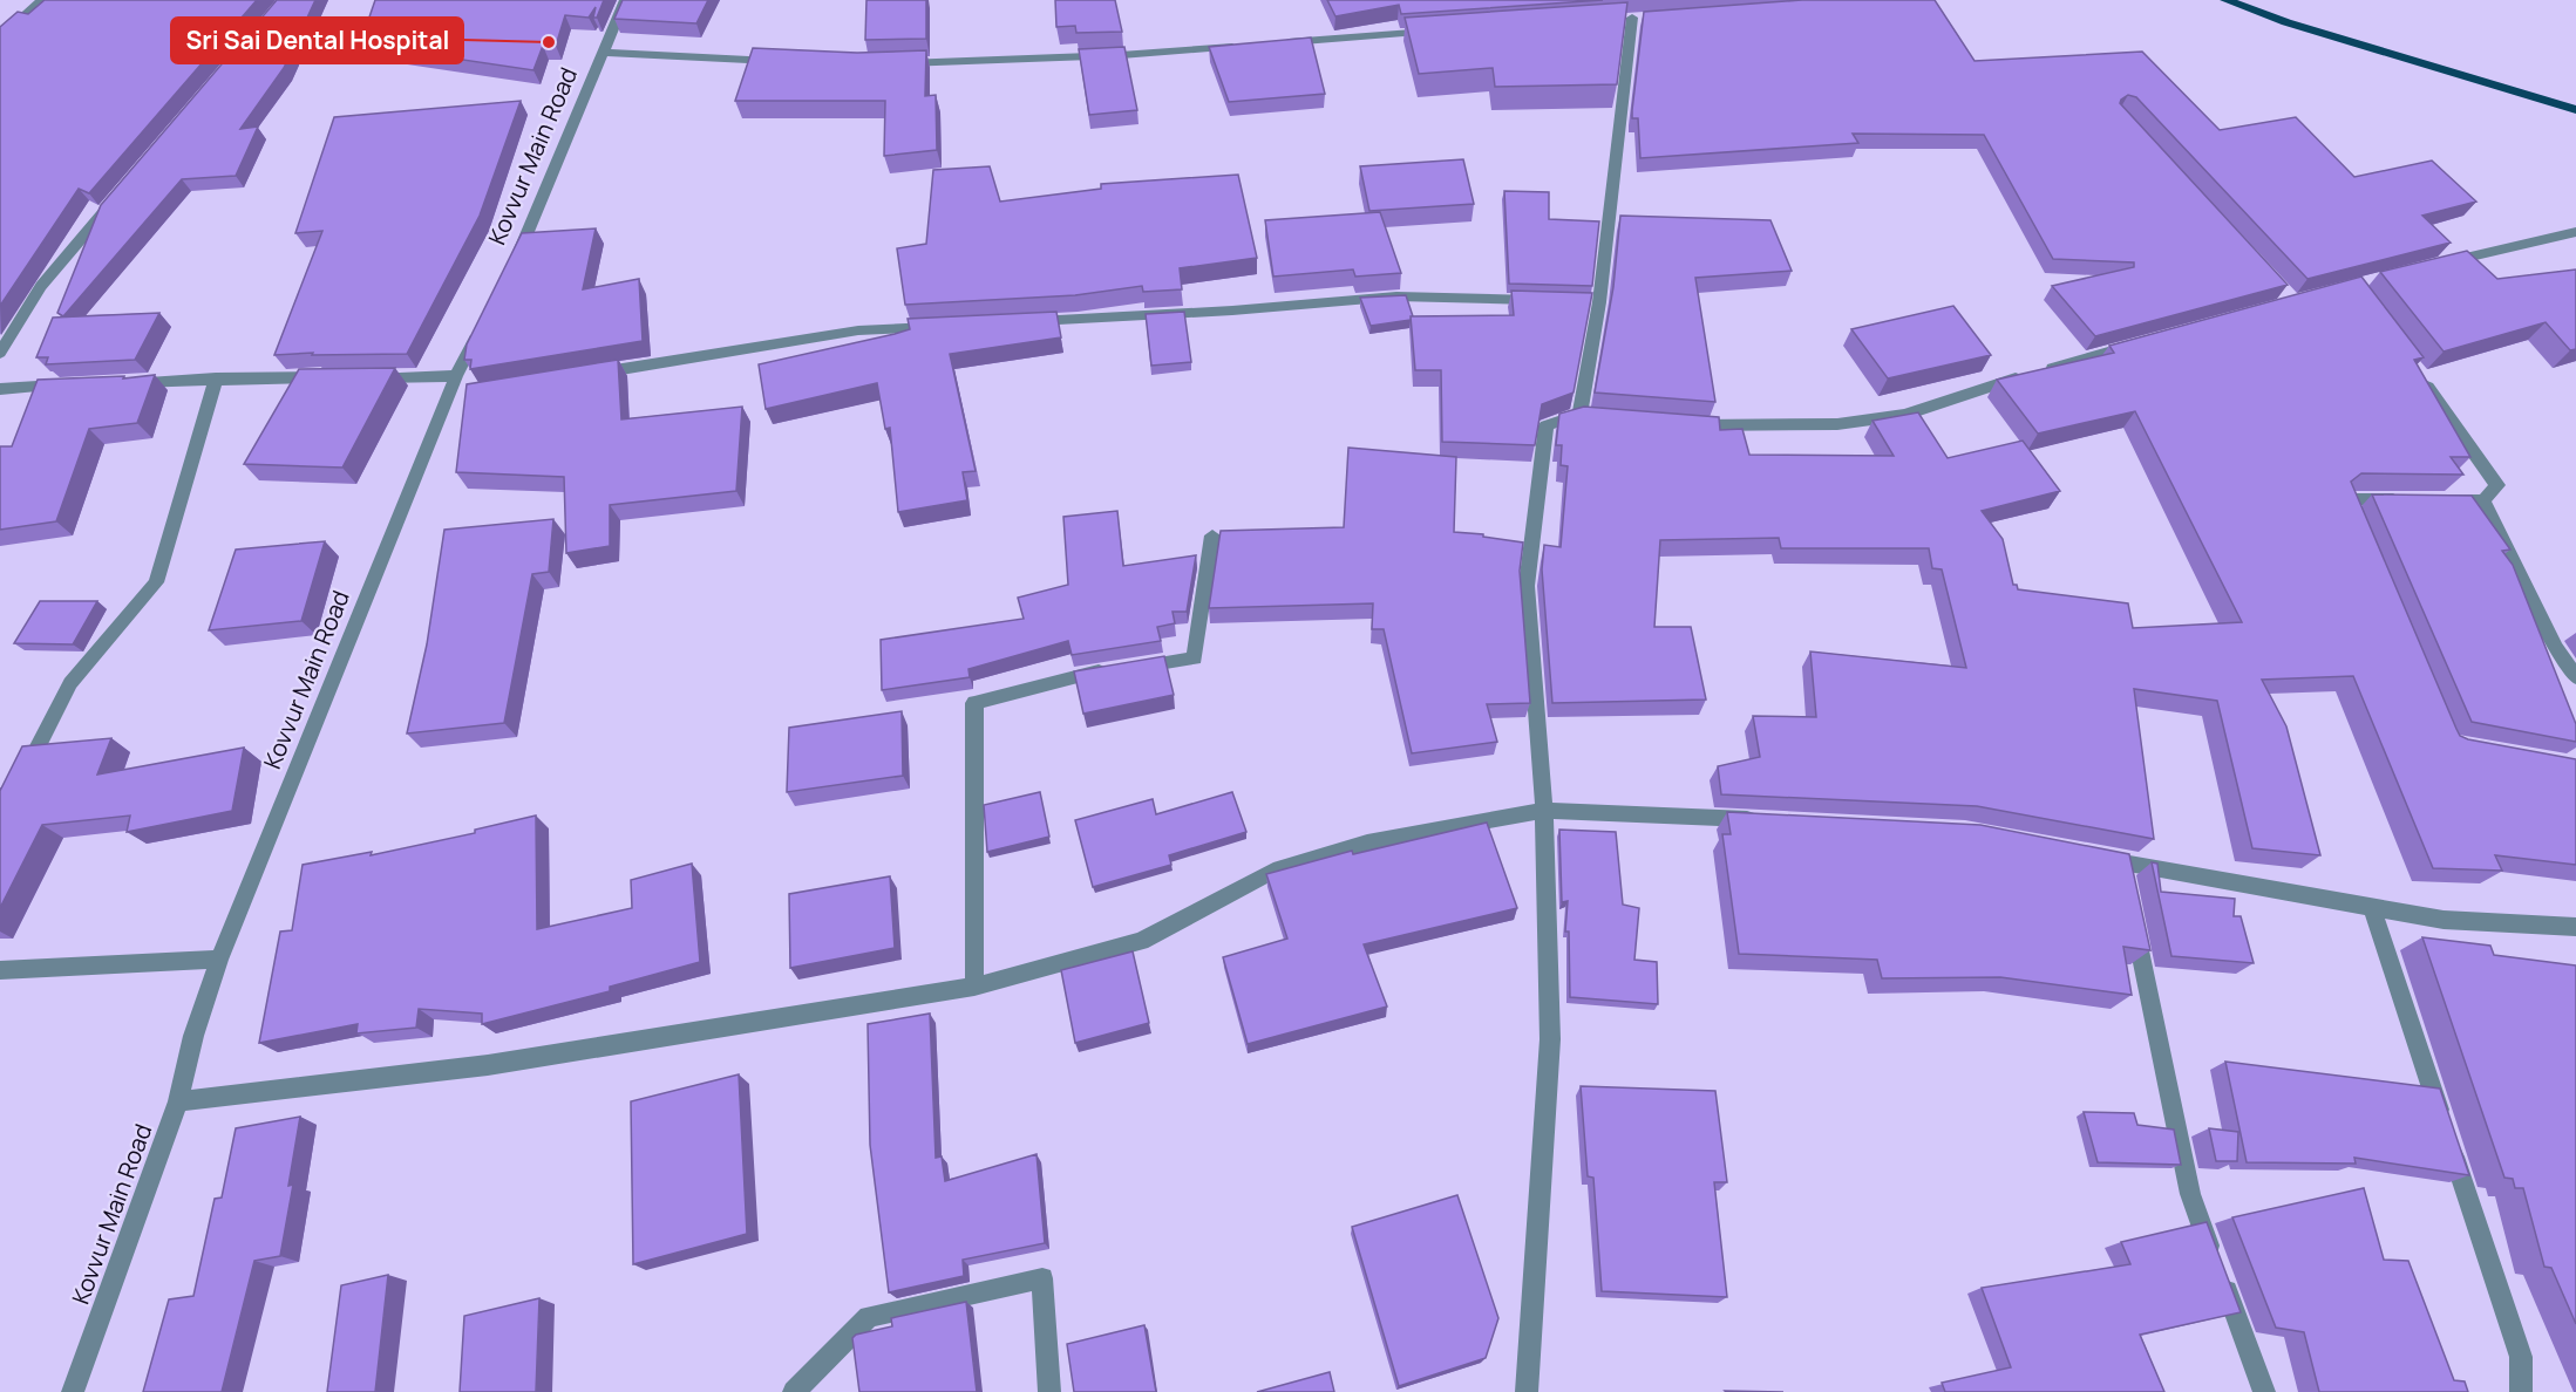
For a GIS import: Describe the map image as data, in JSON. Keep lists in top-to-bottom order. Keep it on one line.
{"streets":{"street":["Kovvur Main Road"]},"places":["Sri Sai Dental Hospital"]}
